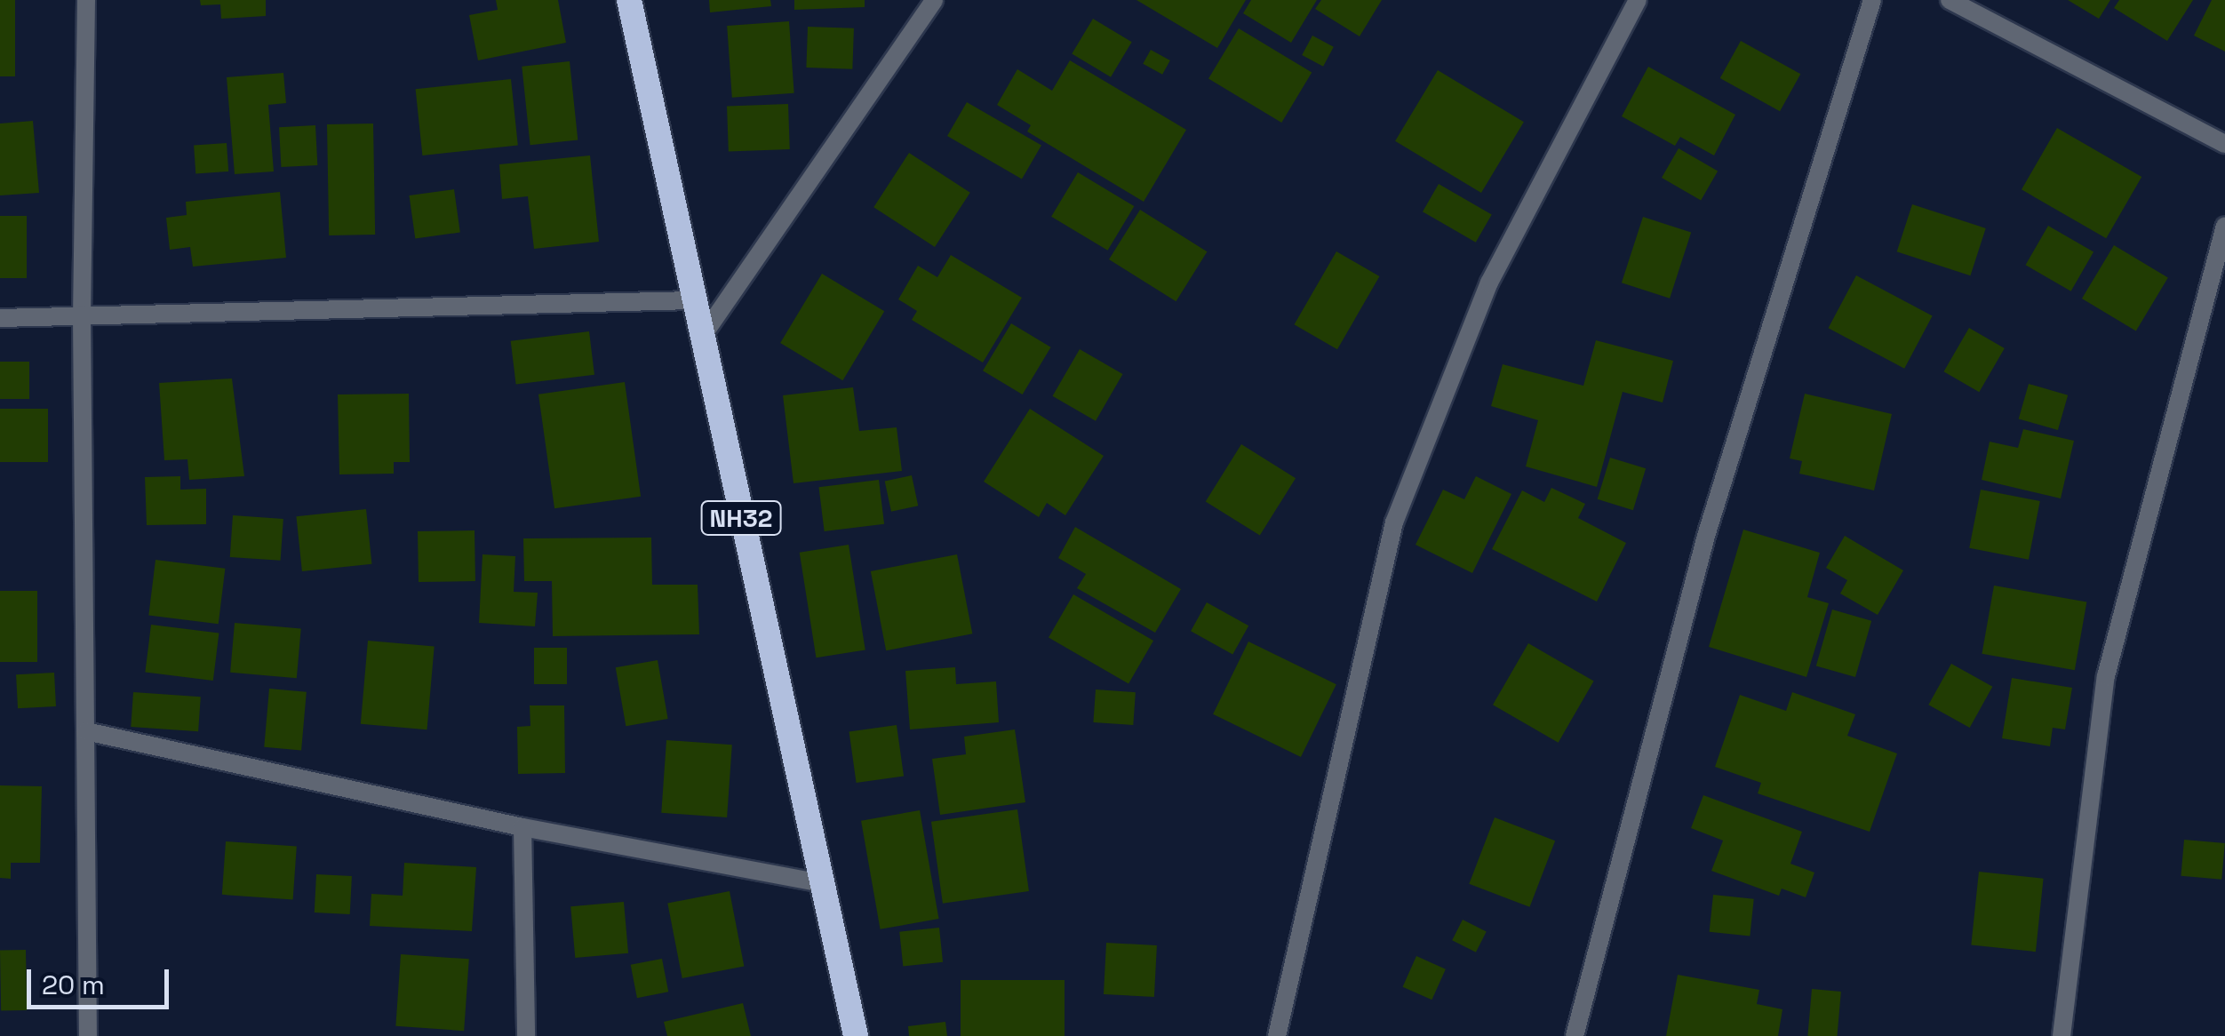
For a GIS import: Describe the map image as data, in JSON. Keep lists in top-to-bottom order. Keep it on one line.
{"streets":{"highway":["NH32"]},"scale_bar":"20 m"}
